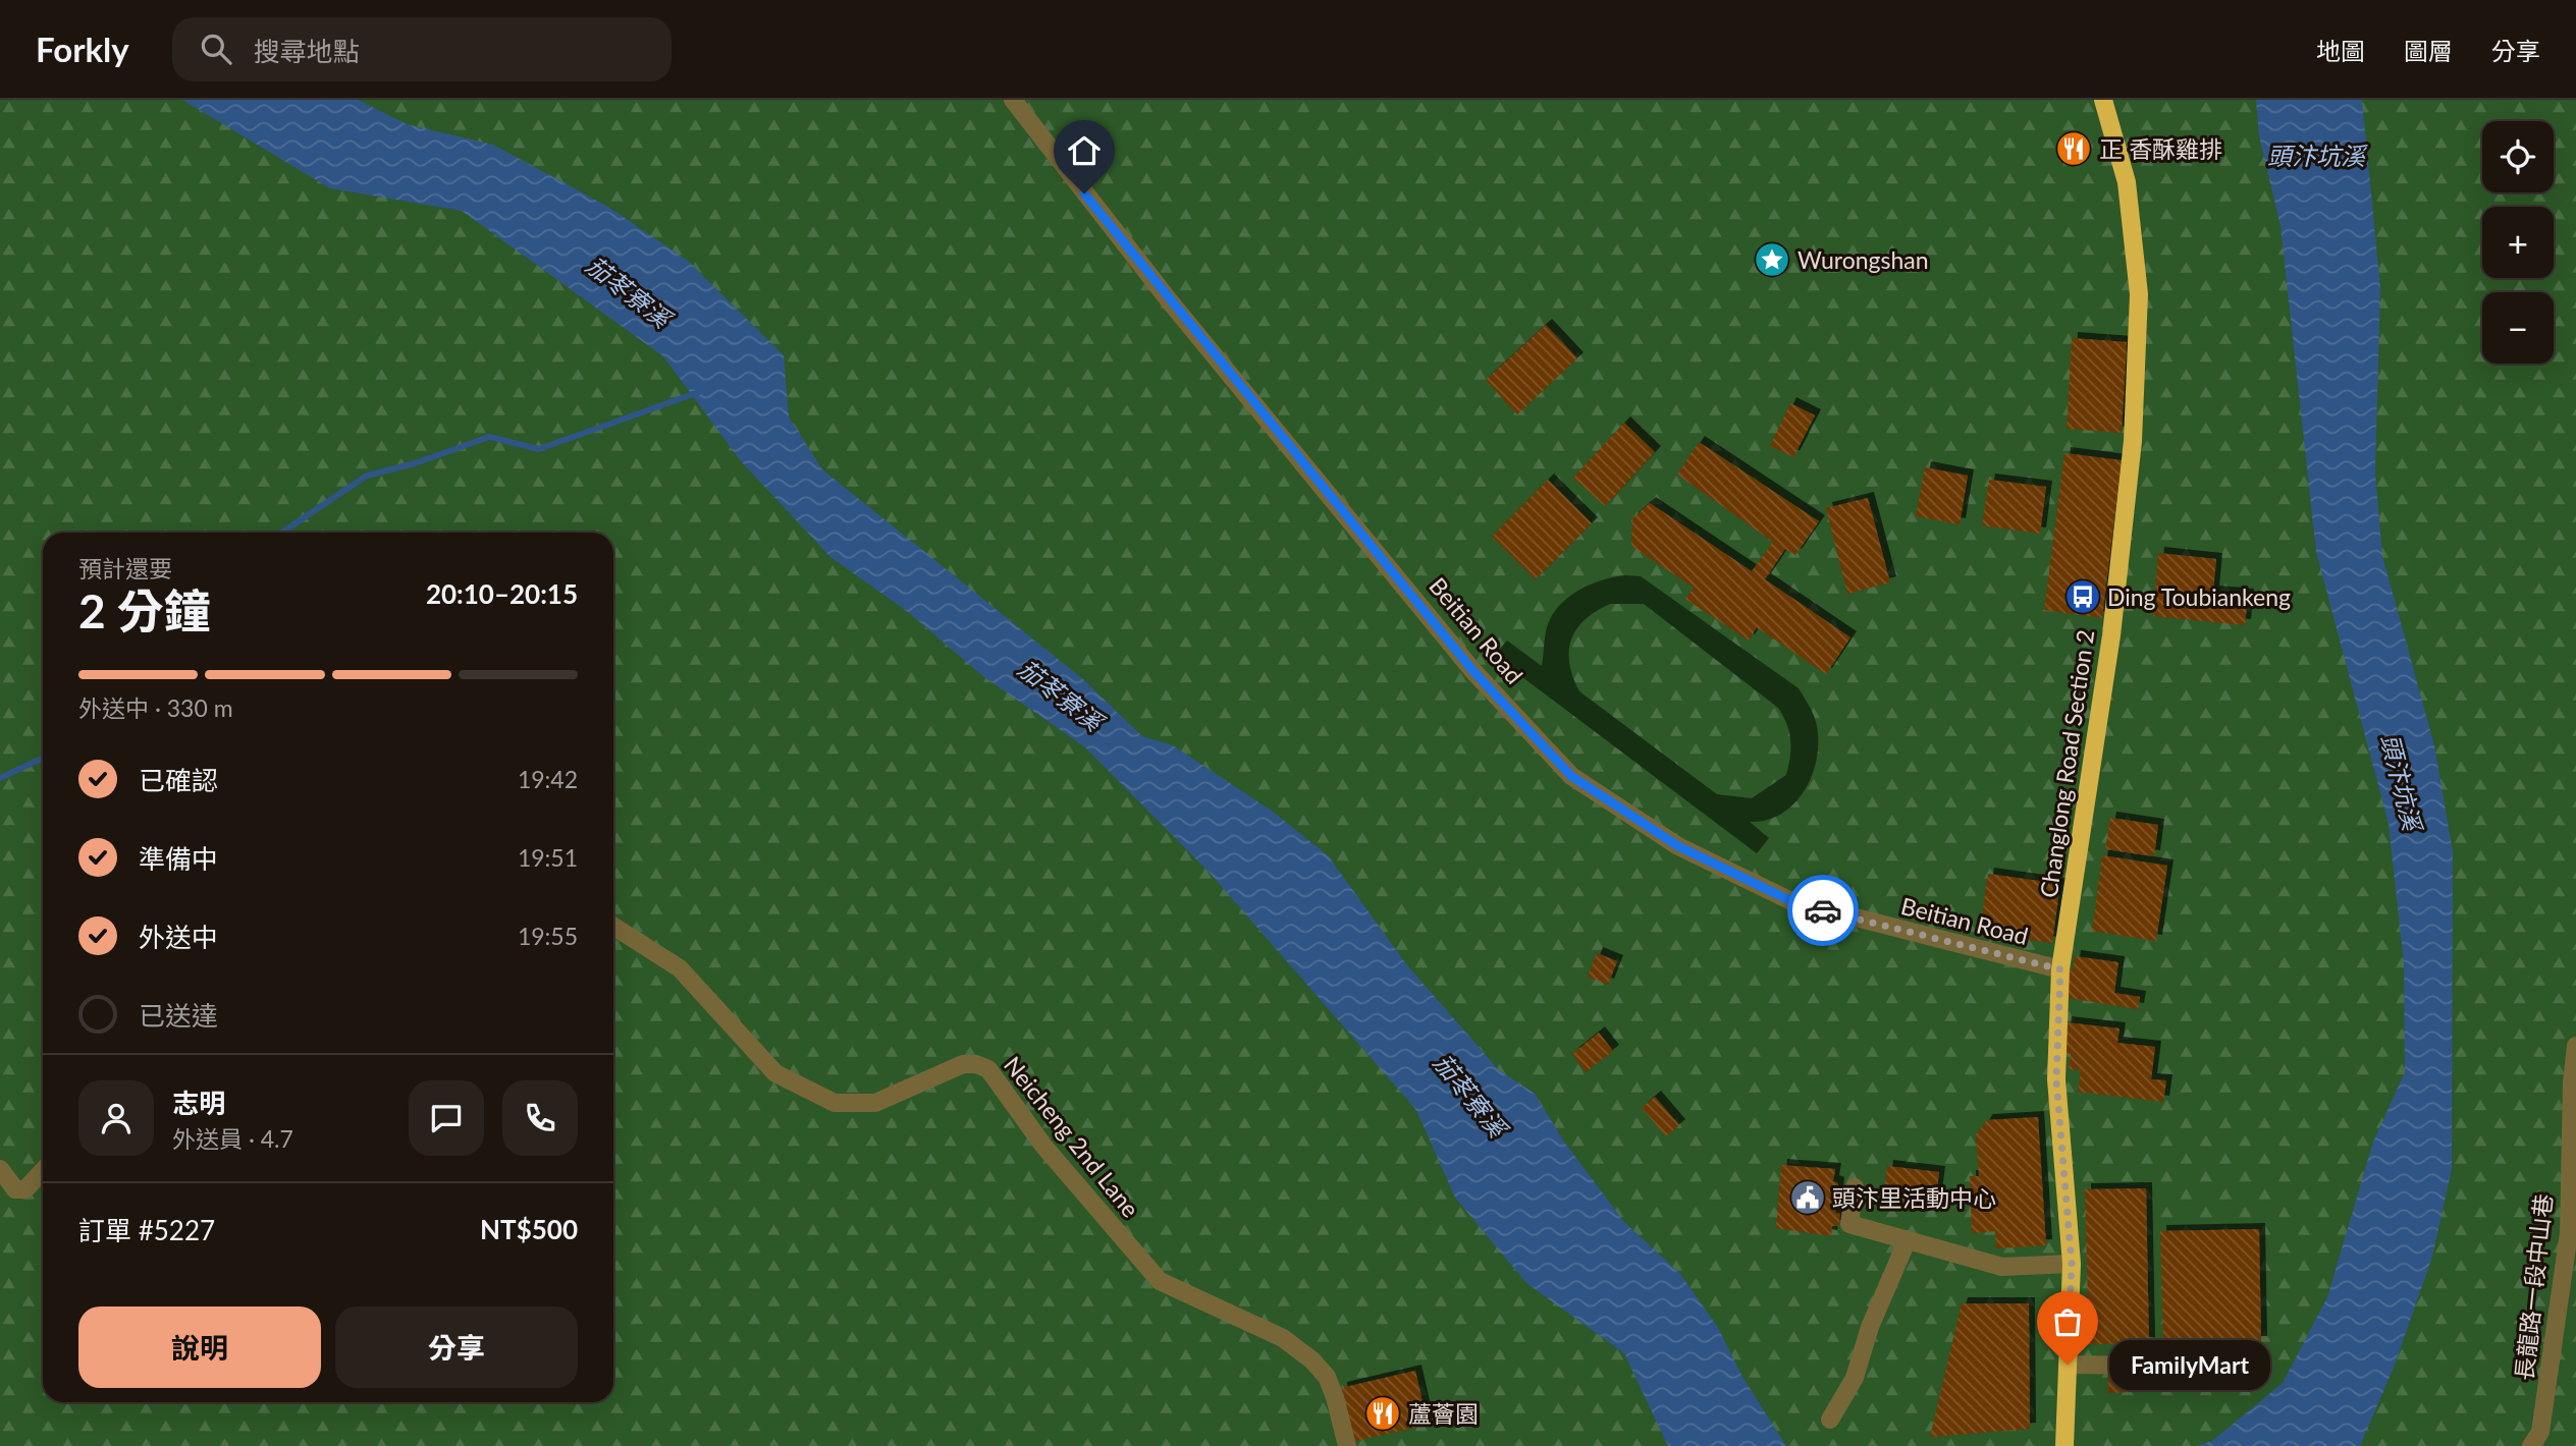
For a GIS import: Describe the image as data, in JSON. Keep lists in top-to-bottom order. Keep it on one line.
{"streets":{"main road":["Changlong Road Section 2"],"street":["Beitian Road","Neicheng 2nd Lane","長龍路一段中山巷"]},"crossings":[["Beitian Road","Changlong Road Section 2"]],"water":["頭汴坑溪","茄苳寮溪"],"places":{"restaurant":["正 香酥雞排","蘆薈園"],"place":["Wurongshan"],"bus stop":["Ding Toubiankeng"],"public building":["頭汴里活動中心"],"other":["FamilyMart"]},"page":{"header":"Forkly","search":"搜尋地點","nav":["地圖","圖層","分享"],"map_buttons":["+","−"],"heading":["2 分鐘","預計還要","20:10–20:15"],"panel":["志明","外送員 · 4.7","訂單 #5227","NT$500"],"bar":"外送中 · 330 m","list":[["已確認","19:42"],["準備中","19:51"],["外送中","19:55"],"已送達"],"buttons":["說明","分享"],"bubble":"FamilyMart"}}
